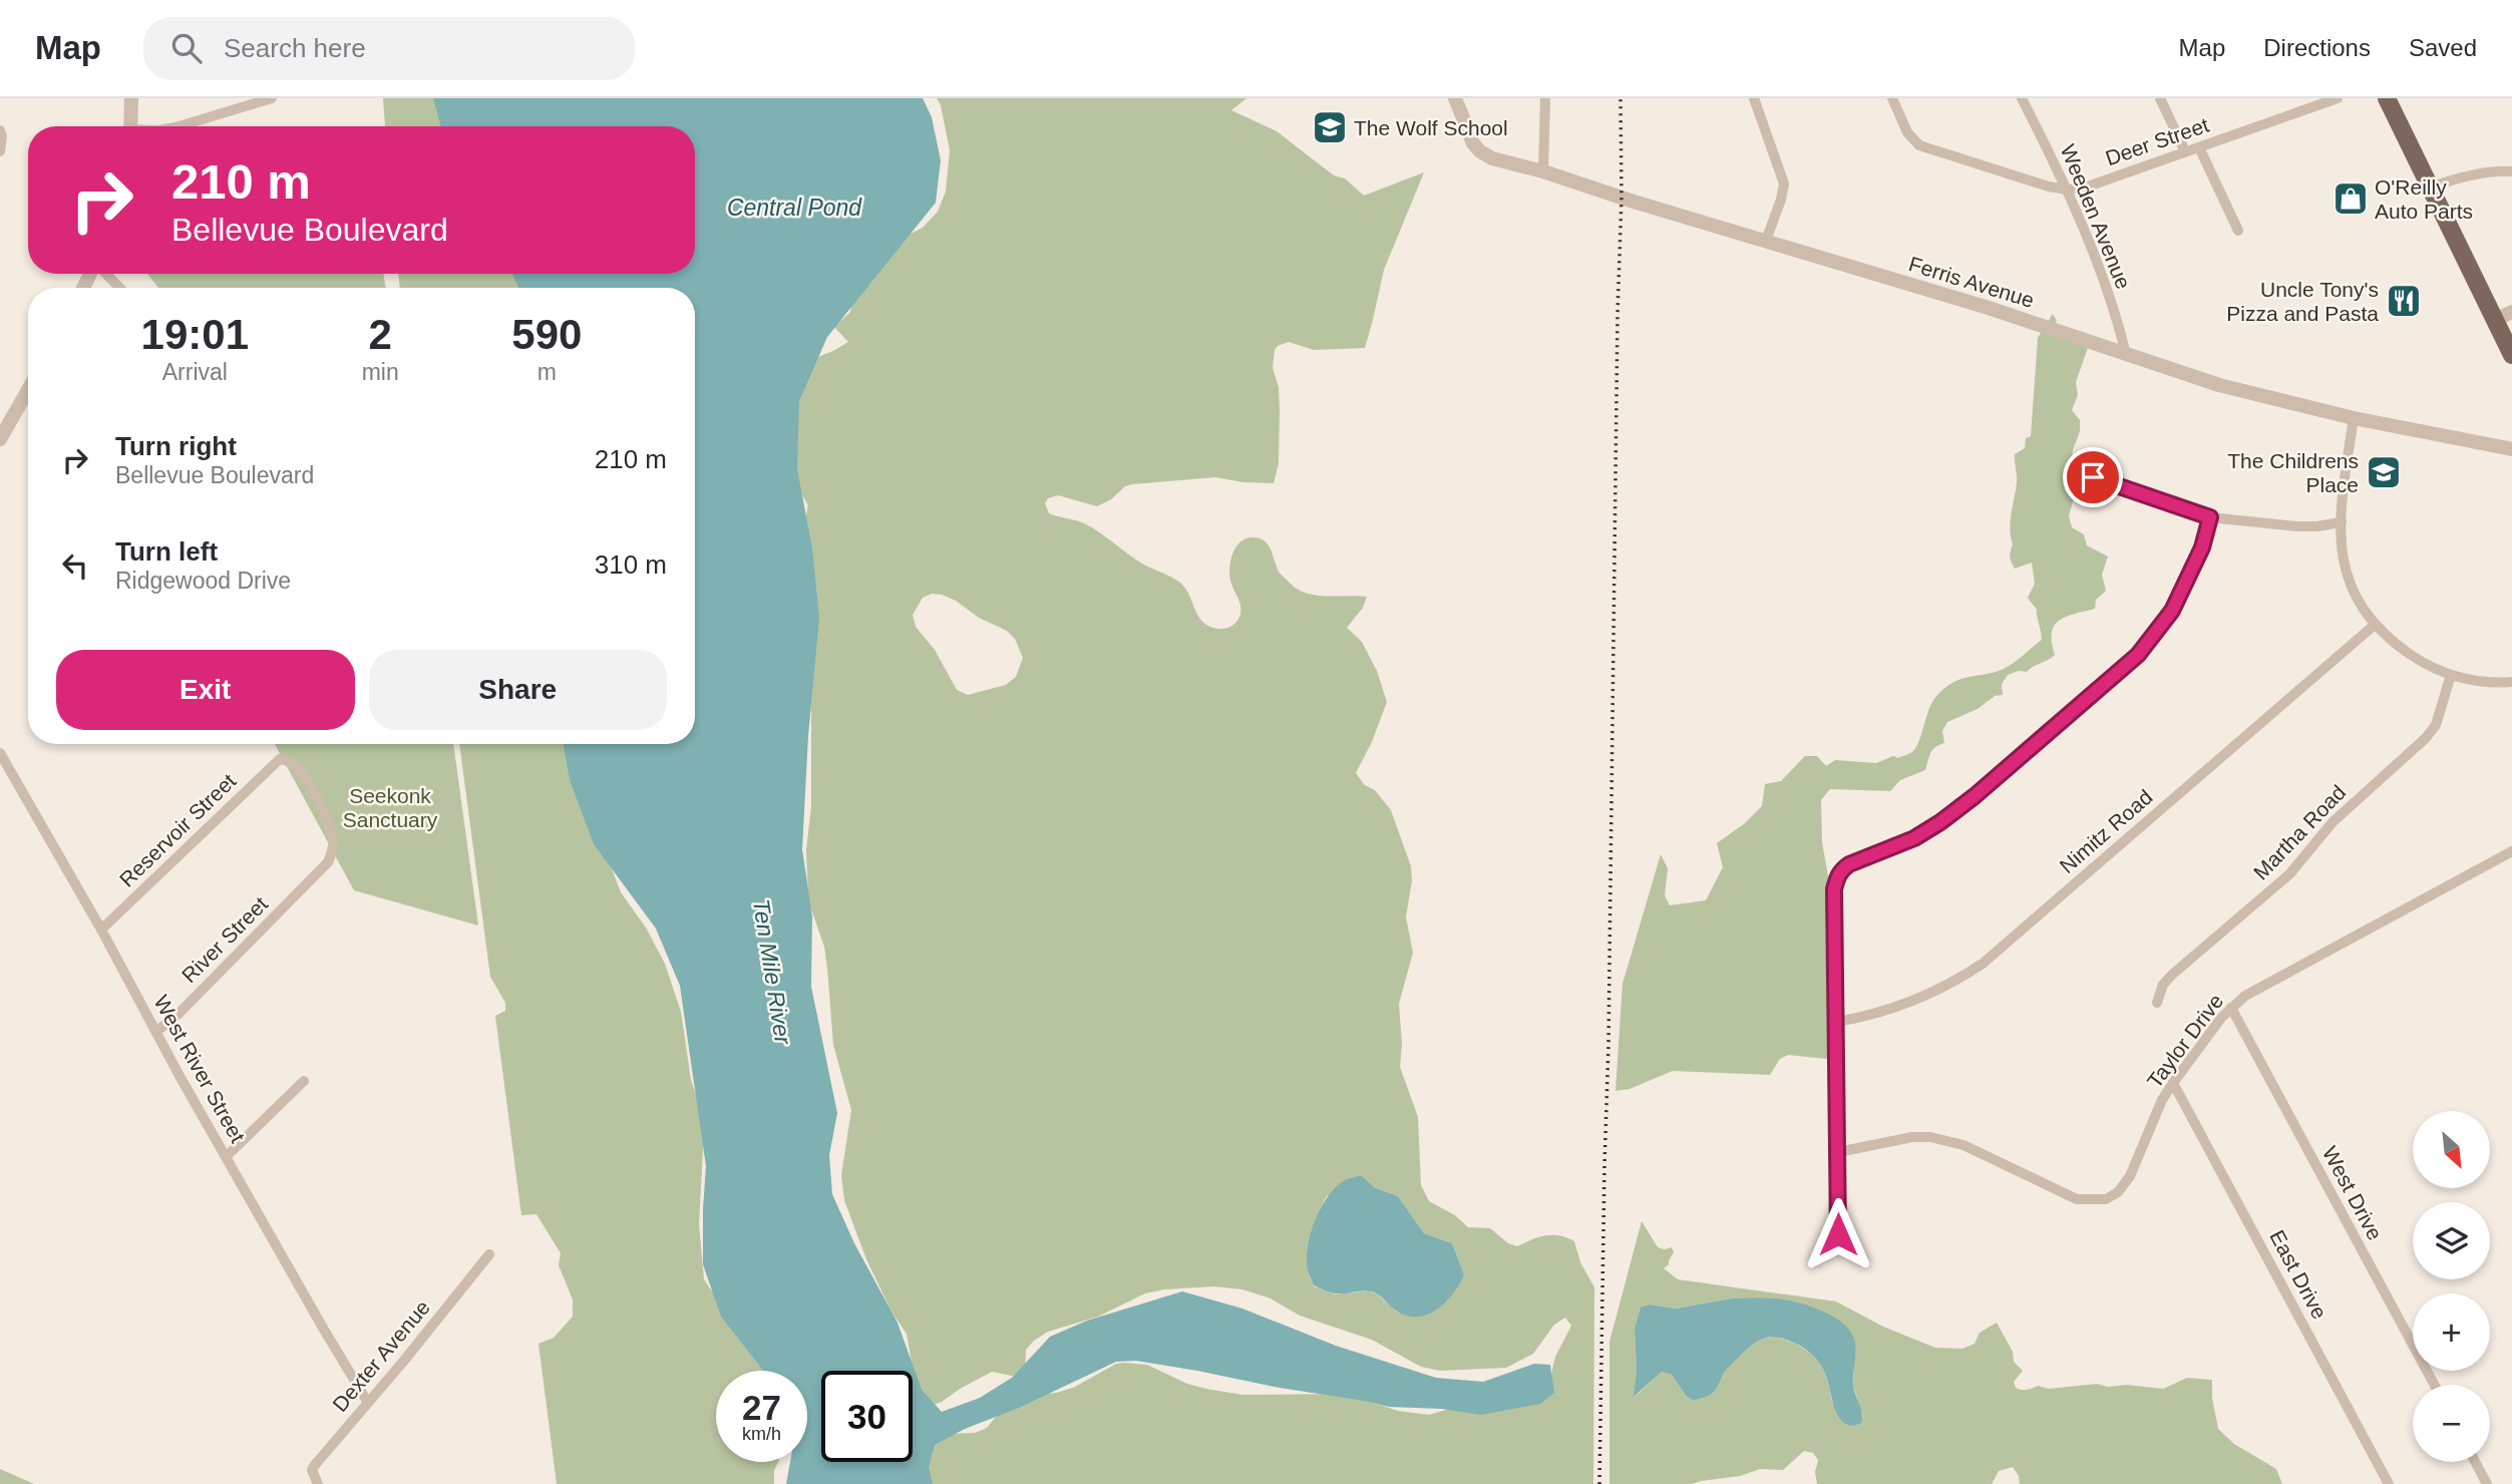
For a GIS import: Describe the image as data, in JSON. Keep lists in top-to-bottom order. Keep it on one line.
{"streets":{"street":["Deer Street","Weeden Avenue","Ferris Avenue","Reservoir Street","Nimitz Road","Martha Road","River Street","Taylor Drive","West River Street","West Drive","East Drive","Dexter Avenue"]},"crossings":[["Deer Street","Weeden Avenue"],["Weeden Avenue","Ferris Avenue"],["Reservoir Street","River Street"],["Reservoir Street","West River Street"],["River Street","West River Street"],["Taylor Drive","West Drive"],["Taylor Drive","East Drive"],["West River Street","Dexter Avenue"]],"water":["Central Pond","Ten Mile River"],"parks":["Seekonk Sanctuary"],"places":{"school or university":["The Wolf School","The Childrens Place"],"shop":["O'Reilly Auto Parts"],"restaurant":["Uncle Tony's Pizza and Pasta"]},"north":"bottom right","page":{"header":"Map","search":"Search here","nav":["Map","Directions","Saved"],"turn":["210 m","Bellevue Boulevard"],"eta":["19:01","Arrival","2","min","590","m"],"list":[{"name":"Turn right","note":"Bellevue Boulevard","value":"210 m"},{"name":"Turn left","note":"Ridgewood Drive","value":"310 m"}],"buttons":["Exit","Share"],"map_buttons":["+","−"],"speed":"27 km/h","limit":"30"}}
